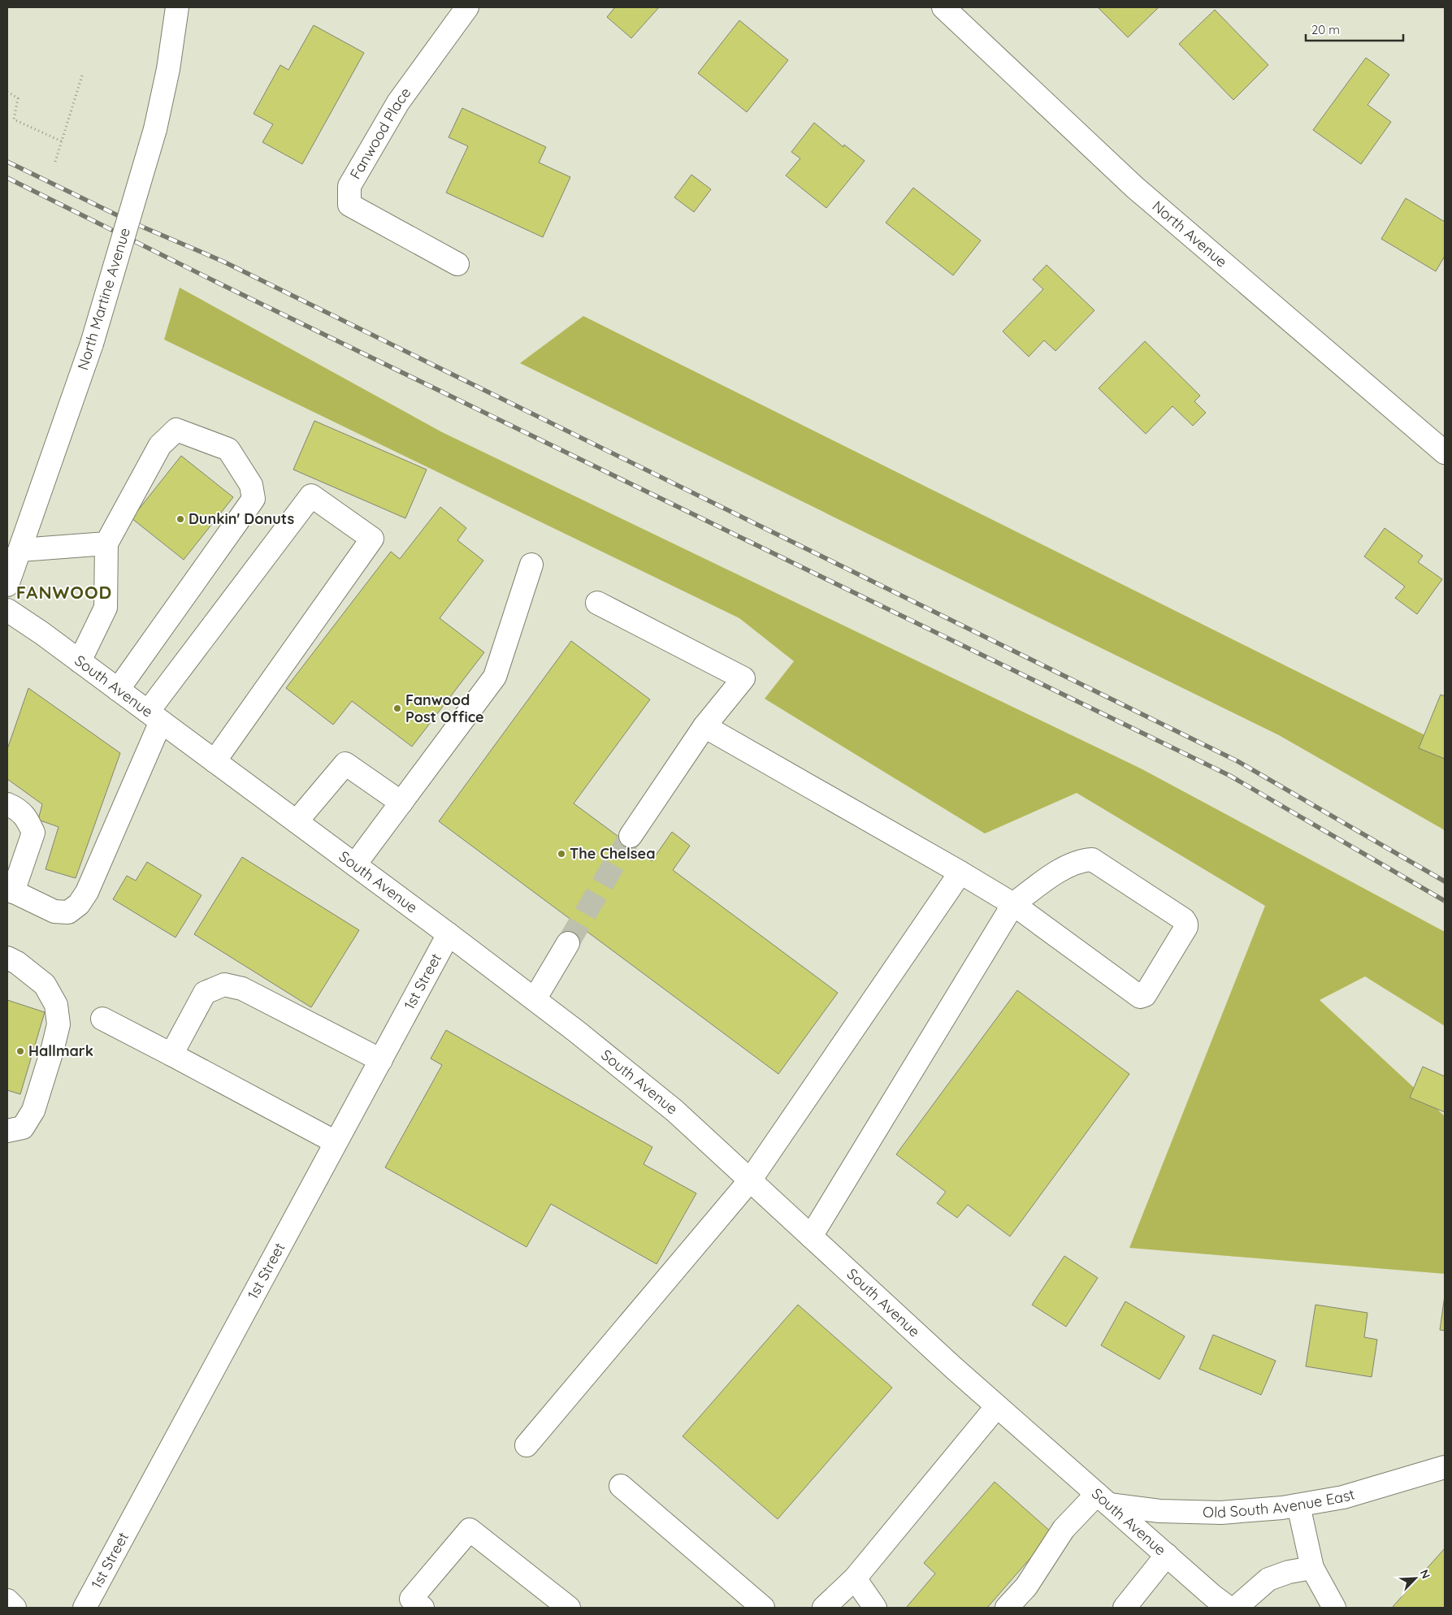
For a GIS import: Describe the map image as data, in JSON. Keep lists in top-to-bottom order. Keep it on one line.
{"streets":{"main road":["Fanwood Place","North Avenue","North Martine Avenue","South Avenue","1st Street","Old South Avenue East"]},"crossings":[["South Avenue","1st Street"],["South Avenue","Old South Avenue East"]],"districts":["FANWOOD"],"places":["Dunkin' Donuts","Fanwood Post Office","The Chelsea","Hallmark"],"scale_bar":"20 m","north":"top right"}
